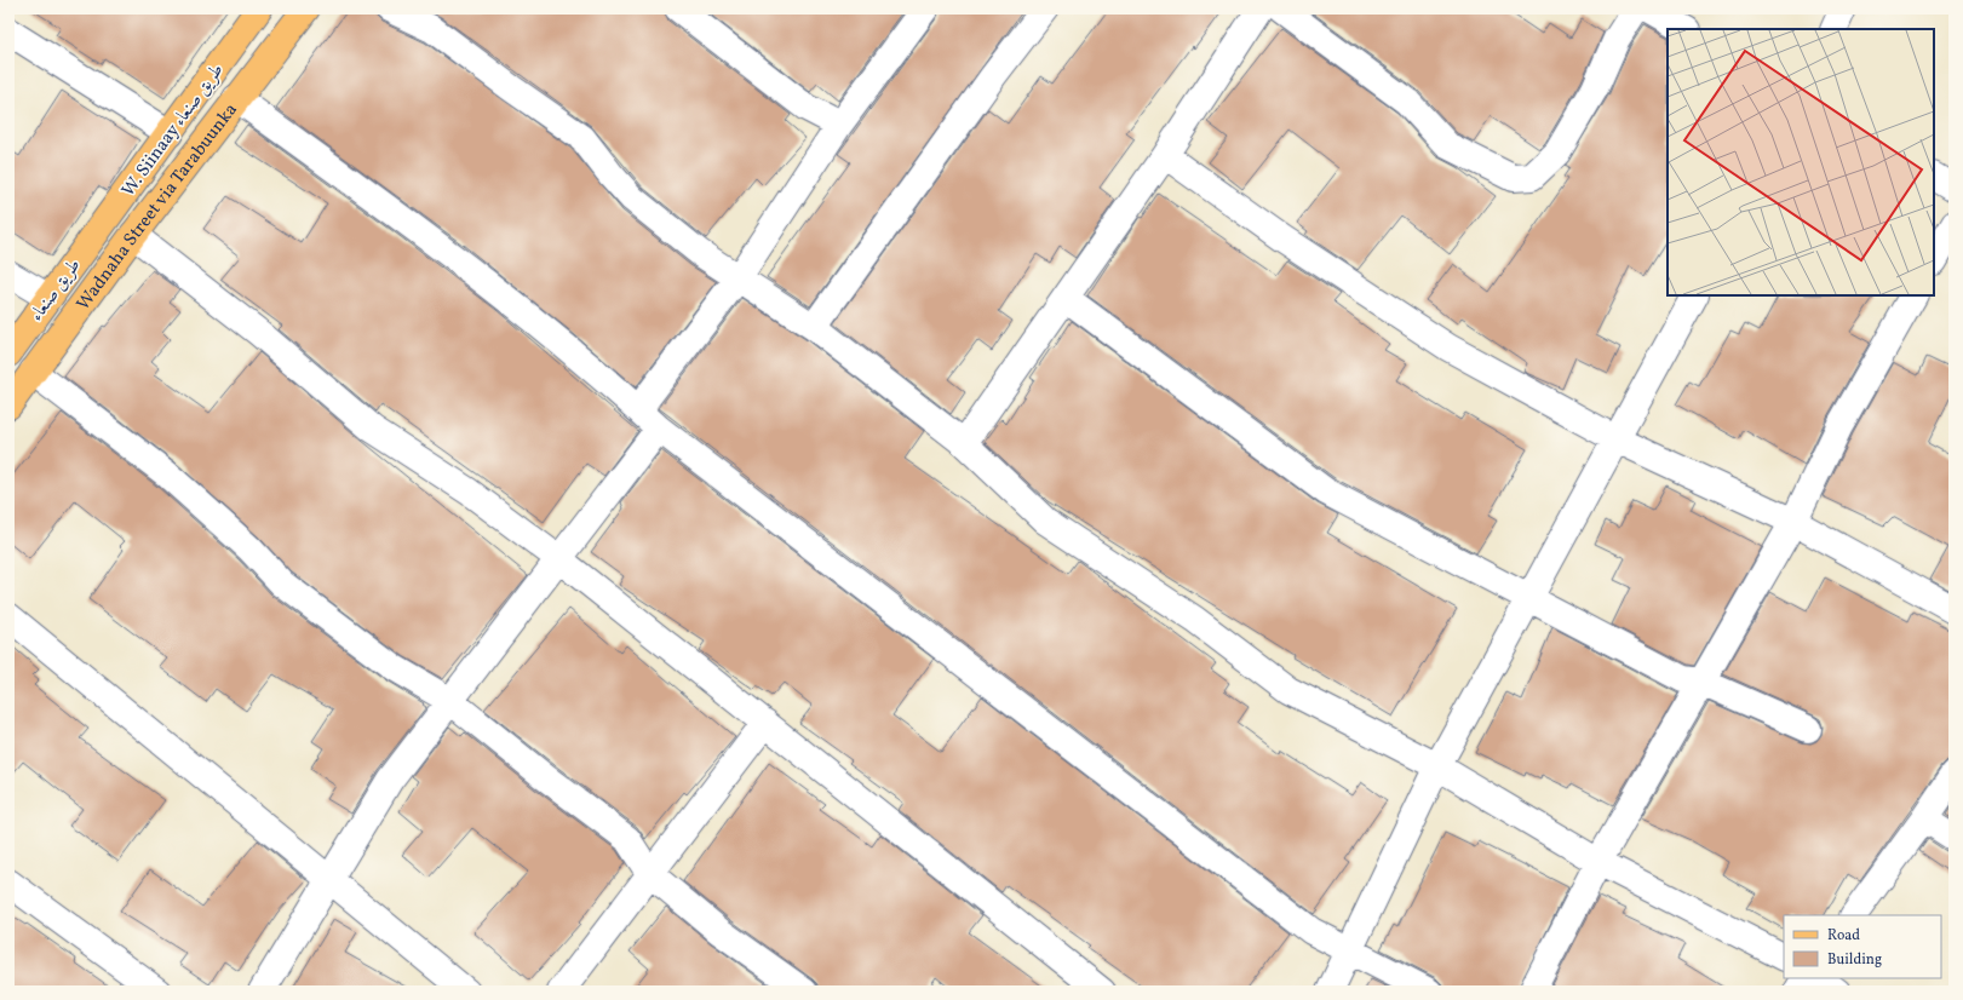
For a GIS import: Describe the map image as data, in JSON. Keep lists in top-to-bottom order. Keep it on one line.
{"streets":{"main road":["W. Siinaay طريق صنعاء","Wadnaha Street via Tarabuunka","طريق صنعاء"]},"crossings":[["W. Siinaay طريق صنعاء","طريق صنعاء"]],"legend":["Road","Building"]}
